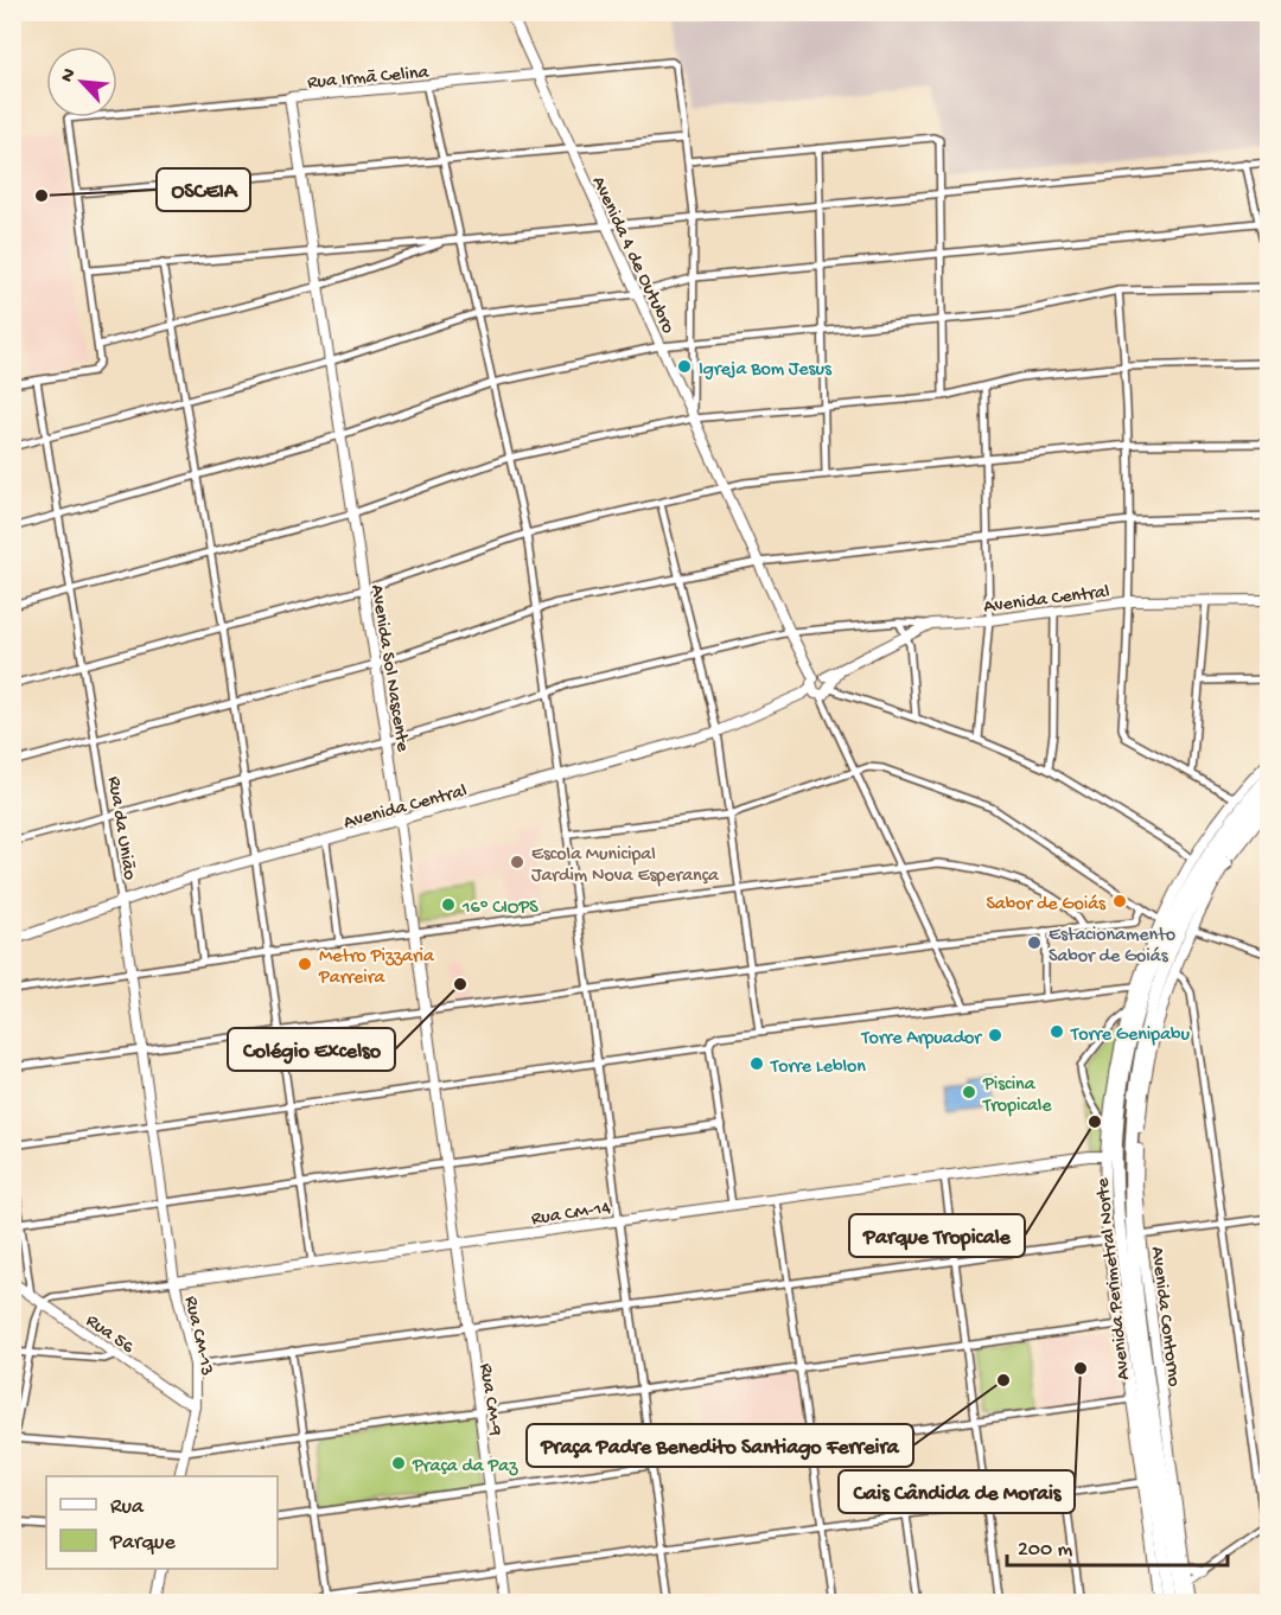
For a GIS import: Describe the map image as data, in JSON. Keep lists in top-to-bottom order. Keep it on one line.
{"streets":{"highway":["Avenida Perimetral Norte"],"street":["Rua Irmã Celina","Avenida 4 de Outubro","Avenida Central","Avenida Sol Nascente","Rua da União","Rua CM-14","Avenida Contorno","Rua 56","Rua CM-13","Rua CM-9"]},"crossings":[["Rua Irmã Celina","Avenida 4 de Outubro"],["Rua Irmã Celina","Avenida Sol Nascente"],["Avenida 4 de Outubro","Avenida Central"],["Avenida Central","Avenida Sol Nascente"],["Avenida Central","Rua da União"],["Avenida Sol Nascente","Rua CM-14"],["Avenida Sol Nascente","Rua CM-9"],["Rua da União","Rua CM-14"],["Rua da União","Rua CM-13"],["Rua CM-14","Avenida Contorno"],["Rua CM-14","Rua 56"],["Rua CM-14","Rua CM-13"],["Rua CM-14","Rua CM-9"],["Avenida Perimetral Norte","Avenida Contorno"],["Rua 56","Rua CM-13"]],"places":["OSCEIA","Igreja Bom Jesus","Escola Municipal Jardim Nova Esperança","Sabor de Goiás","16º CIOPS","Estacionamento Sabor de Goiás","Metro Pizzaria Parreira","Colégio Excelso","Torre Genipabu","Torre Arpuador","Torre Leblon","Piscina Tropicale","Parque Tropicale","Cais Cândida de Morais","Praça Padre Benedito Santiago Ferreira","Praça da Paz"],"legend":["Rua","Parque"],"scale_bar":"200 m","north":"top left"}
